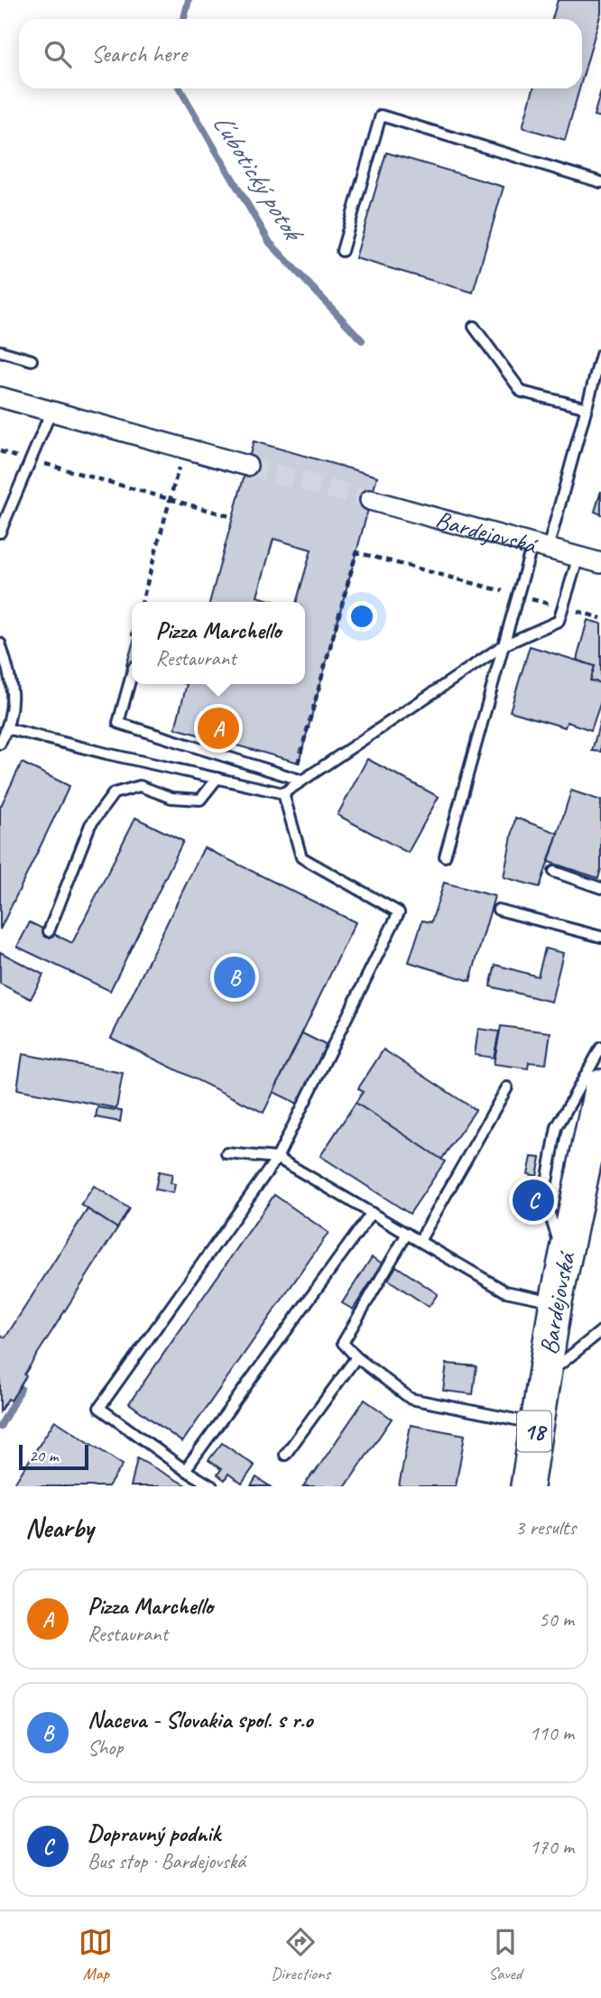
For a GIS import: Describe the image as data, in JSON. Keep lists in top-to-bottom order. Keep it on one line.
{"streets":{"main road":["Bardejovská","18"]},"water":["Ľubotický potok"],"scale_bar":"20 m","page":{"search":"Search here","popup":["Pizza Marchello","Restaurant"],"pins":["A","B","C"],"scale":"20 m","heading":["Nearby","3 results"],"list":[{"mark":"A","name":"Pizza Marchello","note":"Restaurant","value":"50 m"},{"mark":"B","name":"Naceva - Slovakia spol. s r.o","note":"Shop","value":"110 m"},{"mark":"C","name":"Dopravný podnik","note":"Bus stop · Bardejovská","value":"170 m"}],"nav":["Map","Directions","Saved"]}}
